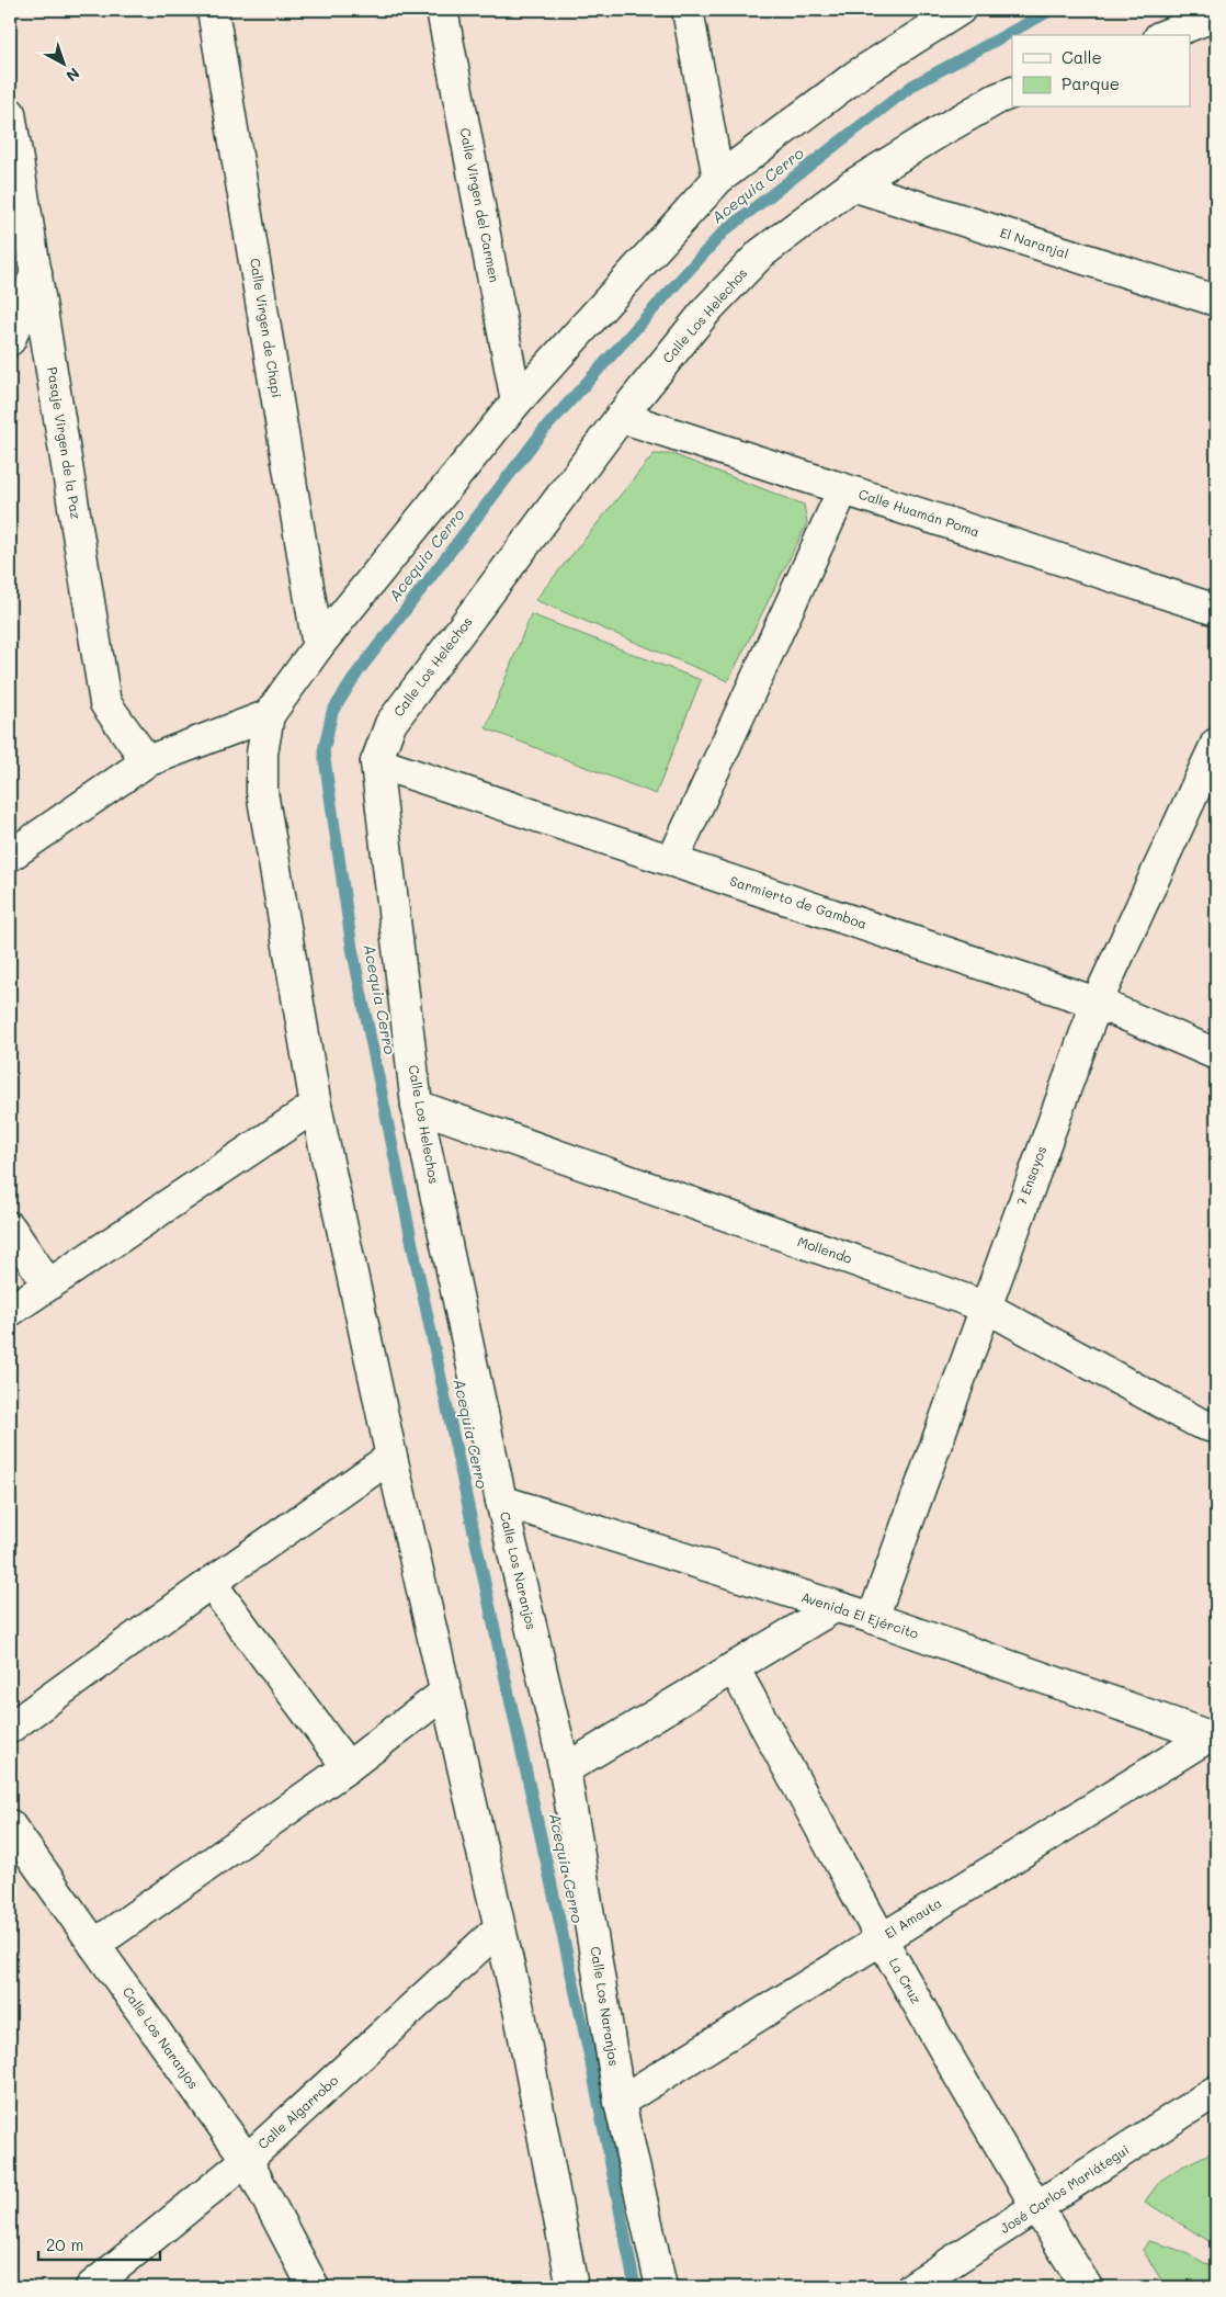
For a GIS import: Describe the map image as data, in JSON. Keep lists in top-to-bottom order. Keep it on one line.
{"streets":{"street":["Calle Virgen del Carmen","El Naranjal","Calle Los Helechos","Calle Virgen de Chapi","Pasaje Virgen de la Paz","Calle Huamán Poma","Sarmierto de Gamboa","7 Ensayos","Mollendo","Calle Los Naranjos","Avenida El Ejército","El Amauta","La Cruz","Calle Algarrobo","José Carlos Mariátegui"]},"crossings":[["El Naranjal","Calle Los Helechos"],["Calle Los Helechos","Calle Huamán Poma"],["Calle Los Helechos","Sarmierto de Gamboa"],["Calle Los Helechos","Mollendo"],["Calle Los Helechos","Calle Los Naranjos"],["Calle Los Helechos","Avenida El Ejército"],["Sarmierto de Gamboa","7 Ensayos"],["7 Ensayos","Mollendo"],["7 Ensayos","Avenida El Ejército"],["Calle Los Naranjos","Avenida El Ejército"],["Calle Los Naranjos","El Amauta"],["Calle Los Naranjos","Calle Algarrobo"],["Avenida El Ejército","El Amauta"],["El Amauta","La Cruz"],["La Cruz","José Carlos Mariátegui"]],"water":["Acequia Cerro"],"legend":["Calle","Parque"],"scale_bar":"20 m","north":"bottom right"}
